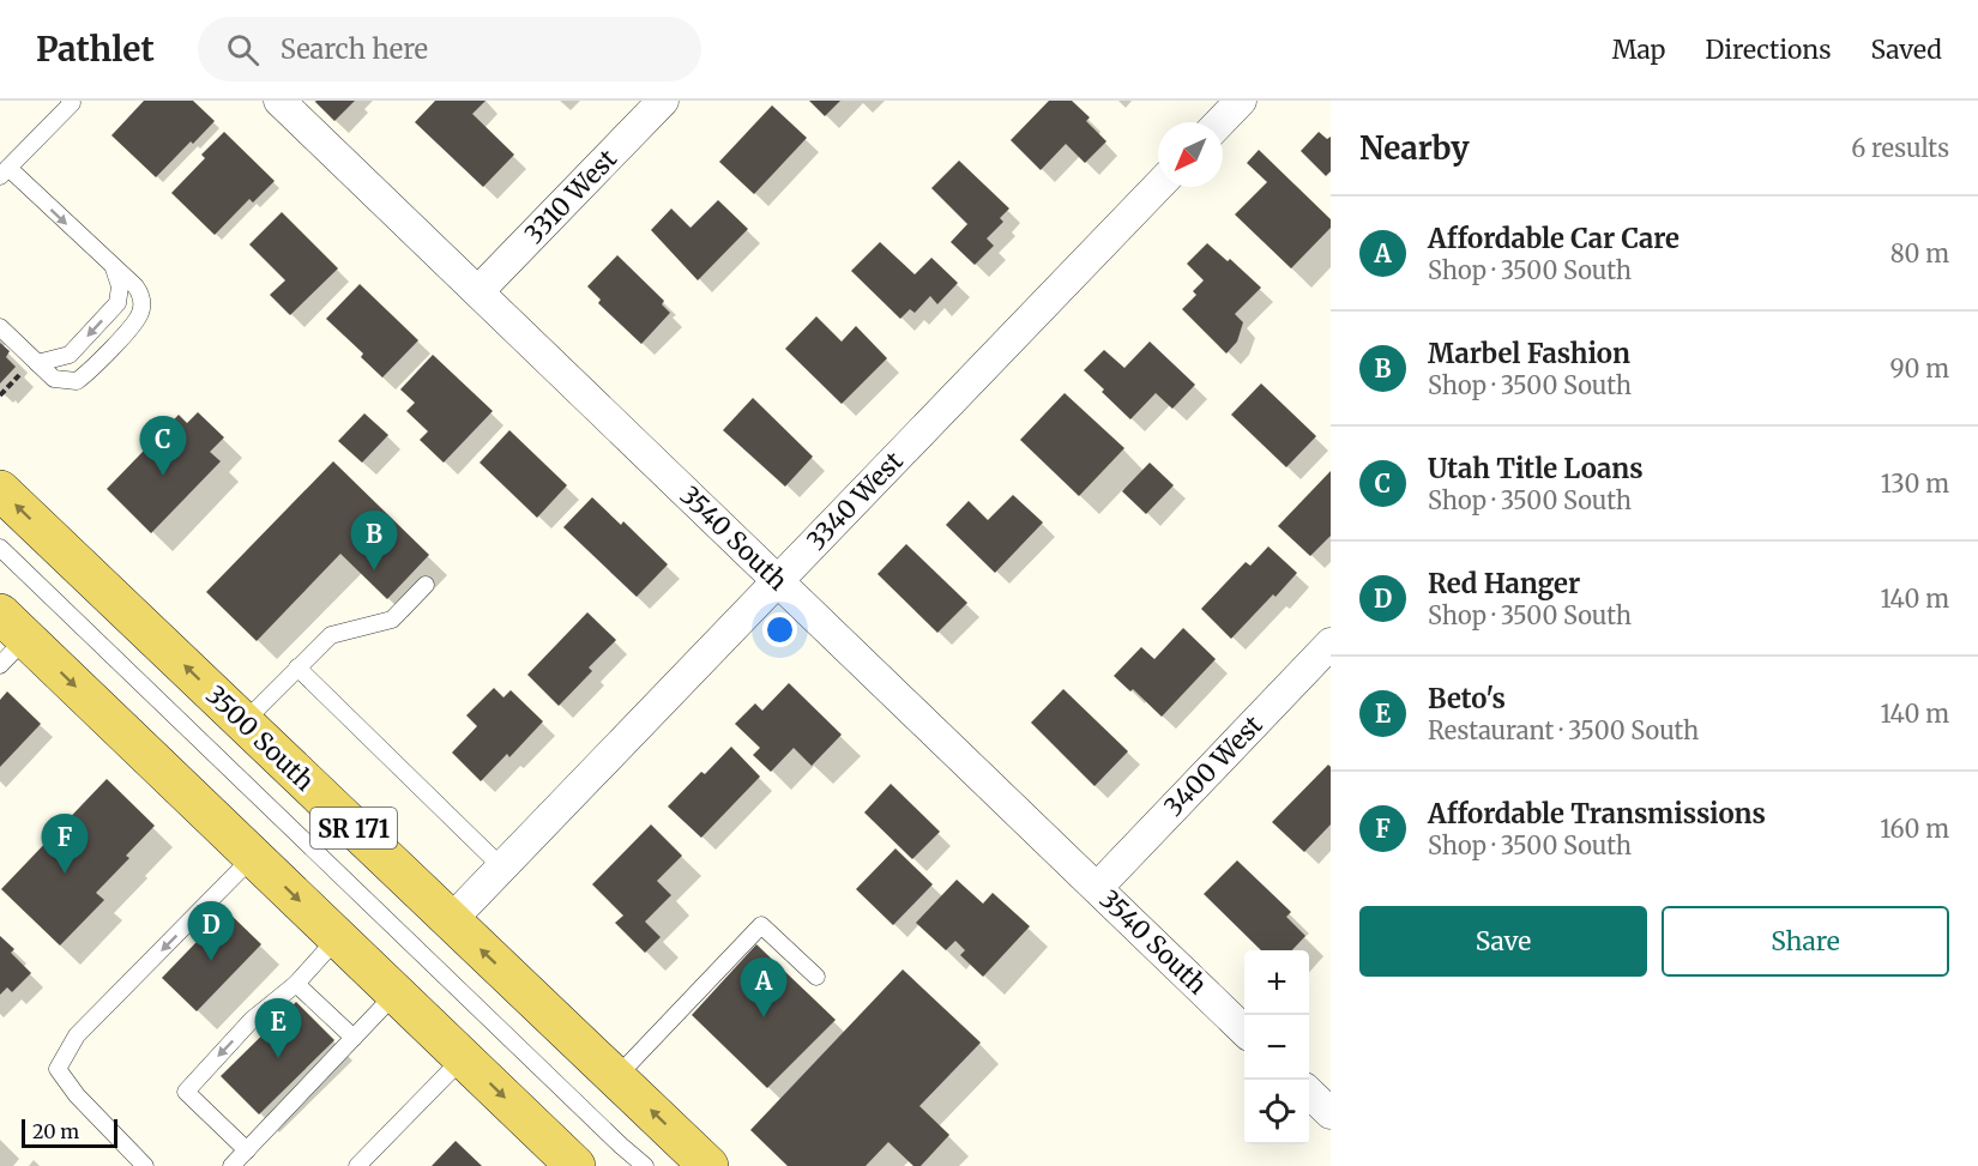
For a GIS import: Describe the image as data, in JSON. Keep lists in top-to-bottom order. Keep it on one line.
{"streets":{"main road":["3500 South","SR 171"],"street":["3310 West","3340 West","3540 South","3400 West"]},"crossings":[["3310 West","3540 South"],["3340 West","3540 South"],["3340 West","3500 South"],["3540 South","3400 West"]],"scale_bar":"20 m","north":"bottom left","page":{"header":"Pathlet","search":"Search here","nav":["Map","Directions","Saved"],"heading":["Nearby","6 results"],"list":[{"mark":"A","name":"Affordable Car Care","note":"Shop · 3500 South","value":"80 m"},{"mark":"B","name":"Marbel Fashion","note":"Shop · 3500 South","value":"90 m"},{"mark":"C","name":"Utah Title Loans","note":"Shop · 3500 South","value":"130 m"},{"mark":"D","name":"Red Hanger","note":"Shop · 3500 South","value":"140 m"},{"mark":"E","name":"Beto's","note":"Restaurant · 3500 South","value":"140 m"},{"mark":"F","name":"Affordable Transmissions","note":"Shop · 3500 South","value":"160 m"}],"pins":["C","B","F","D","A","E"],"buttons":["Save","Share"],"map_buttons":["+","−"],"scale":"20 m"}}
